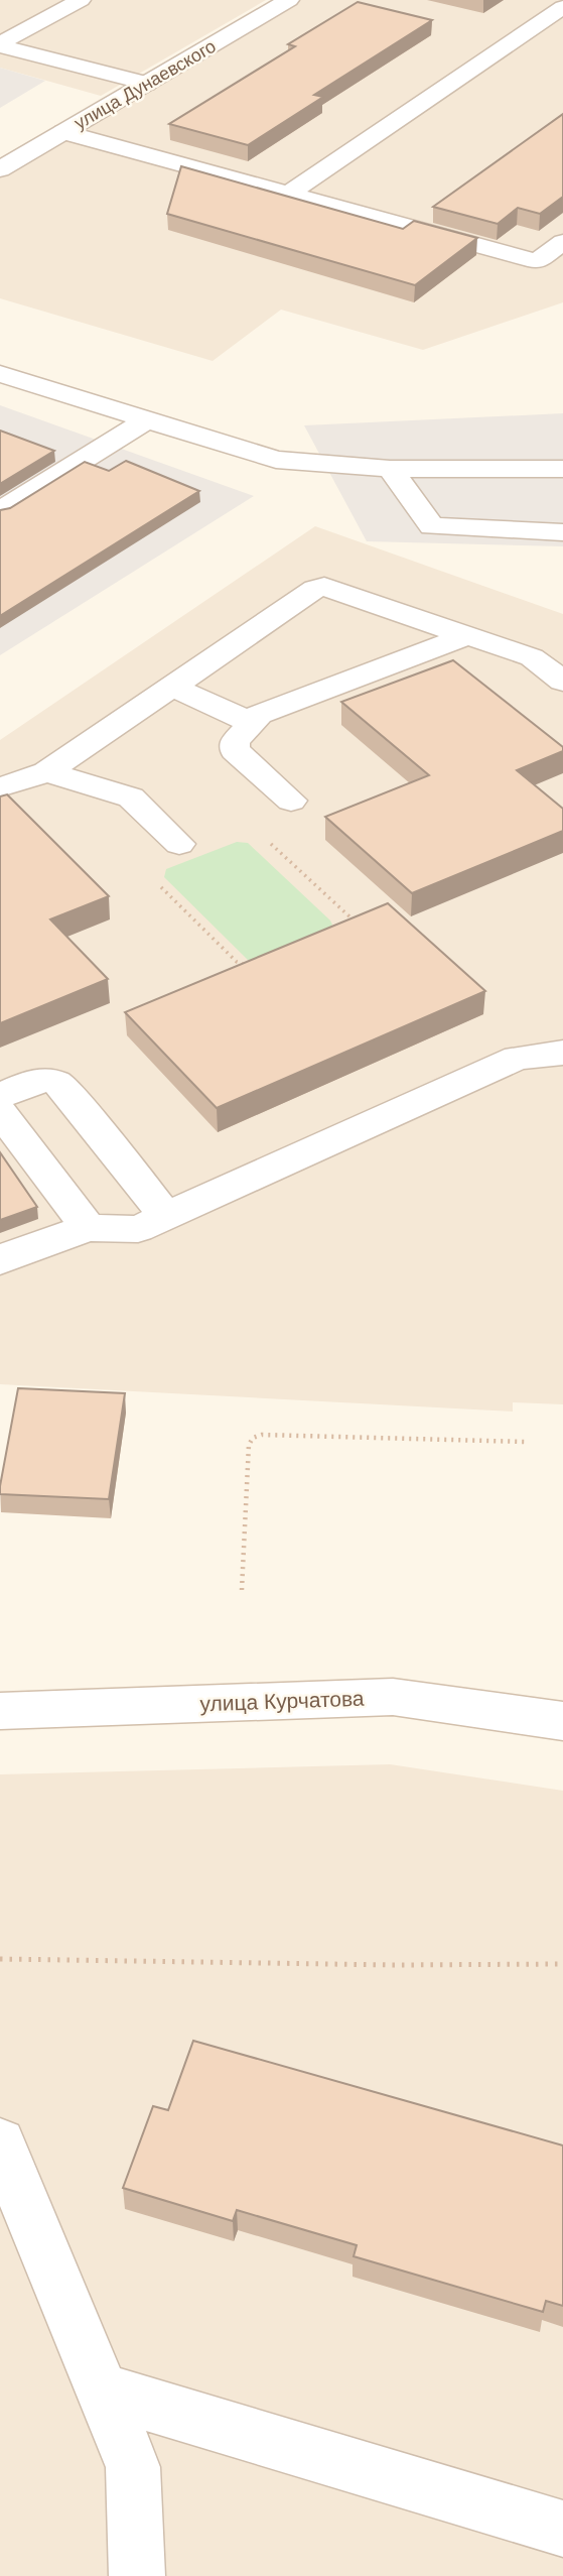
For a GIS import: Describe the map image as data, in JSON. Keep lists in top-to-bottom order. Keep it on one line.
{"streets":{"street":["улица Дунаевского","улица Курчатова"]}}
